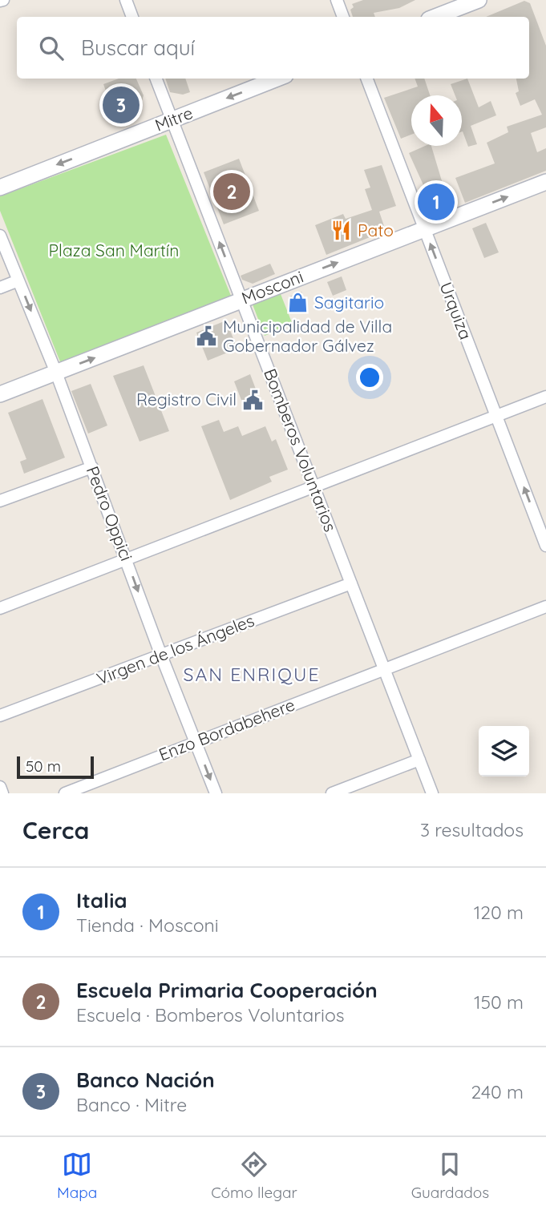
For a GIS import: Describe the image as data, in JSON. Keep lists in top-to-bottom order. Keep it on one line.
{"streets":{"street":["Mitre","Mosconi","Urquiza","Bomberos Voluntarios","Pedro Oppici","Virgen de los Ángeles","Enzo Bordabehere"]},"crossings":[["Mitre","Bomberos Voluntarios"],["Mosconi","Urquiza"],["Mosconi","Bomberos Voluntarios"],["Mosconi","Pedro Oppici"],["Bomberos Voluntarios","Virgen de los Ángeles"],["Bomberos Voluntarios","Enzo Bordabehere"],["Pedro Oppici","Virgen de los Ángeles"],["Pedro Oppici","Enzo Bordabehere"]],"one_way":["Mitre","Mosconi","Urquiza","Pedro Oppici"],"districts":["SAN ENRIQUE"],"parks":["Plaza San Martín"],"places":{"restaurant":["Pato"],"shop":["Sagitario"],"public building":["Municipalidad de Villa Gobernador Gálvez","Registro Civil"]},"scale_bar":"50 m","north":"top","page":{"search":"Buscar aquí","pins":["3","2","1"],"scale":"50 m","heading":["Cerca","3 resultados"],"list":[{"mark":"1","name":"Italia","note":"Tienda · Mosconi","value":"120 m"},{"mark":"2","name":"Escuela Primaria Cooperación","note":"Escuela · Bomberos Voluntarios","value":"150 m"},{"mark":"3","name":"Banco Nación","note":"Banco · Mitre","value":"240 m"}],"nav":["Mapa","Cómo llegar","Guardados"]}}
